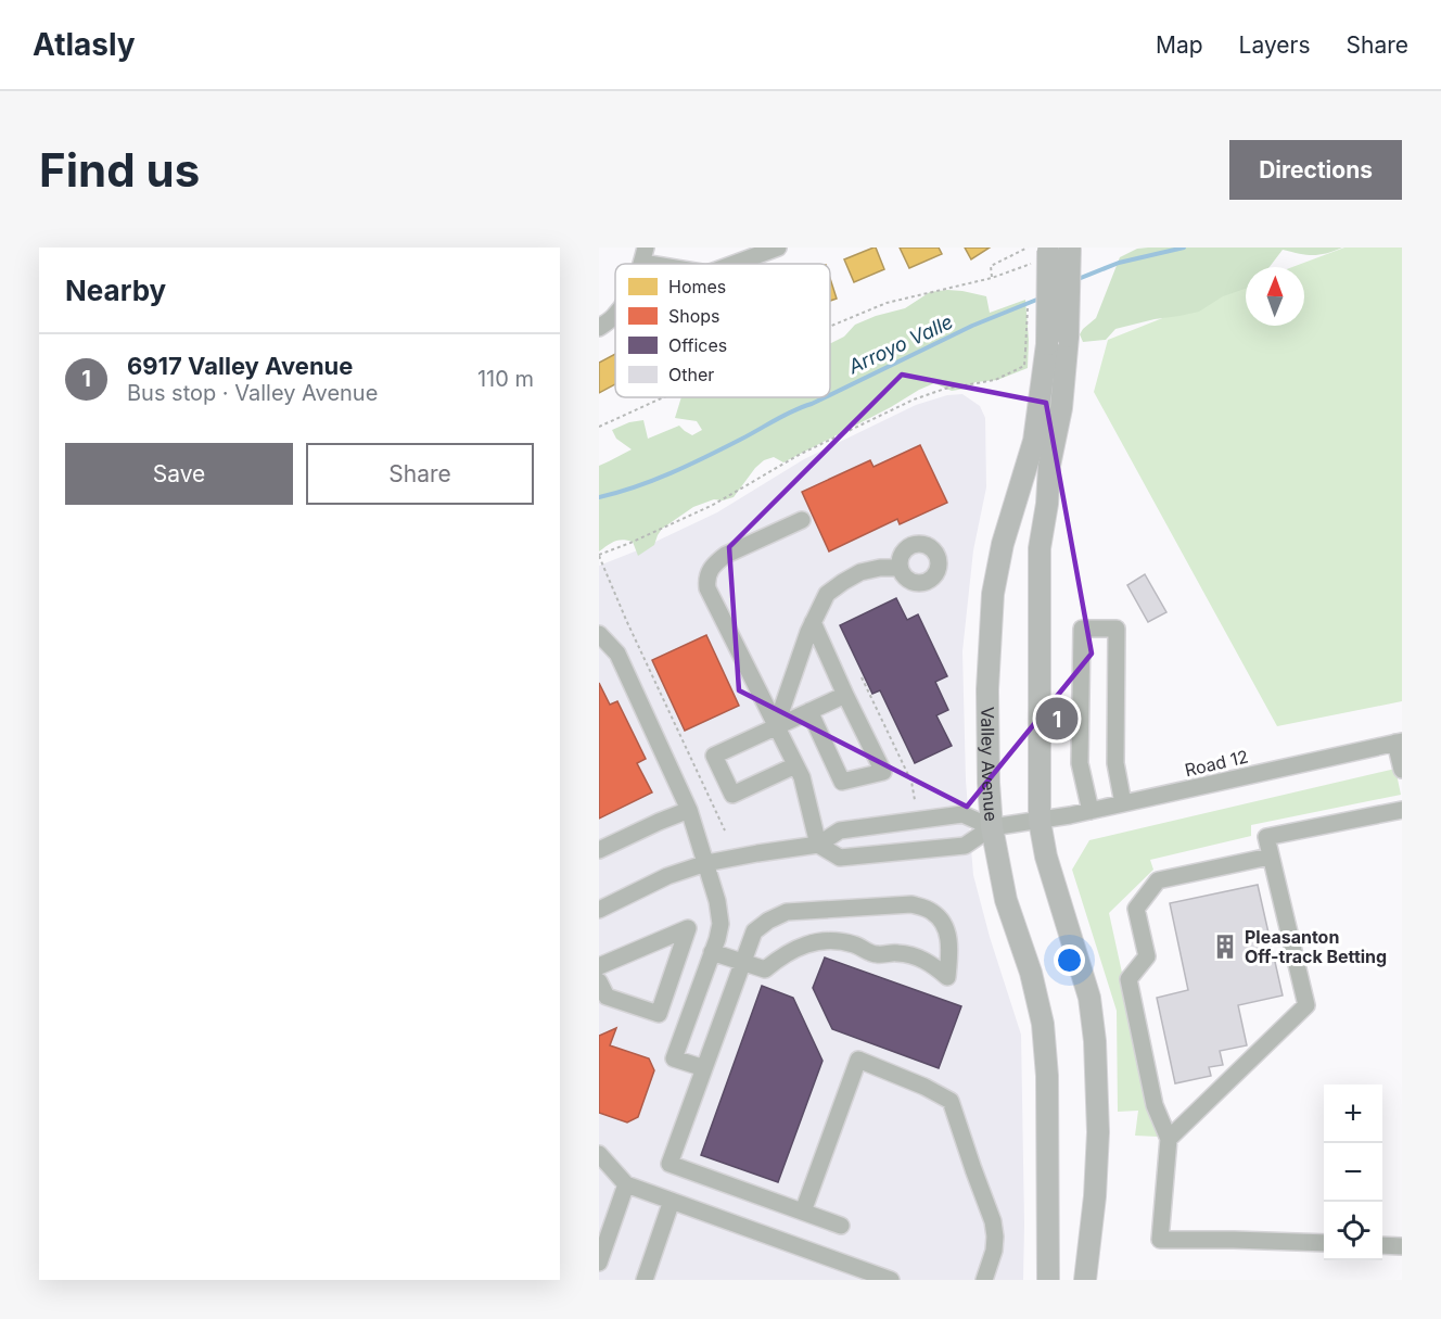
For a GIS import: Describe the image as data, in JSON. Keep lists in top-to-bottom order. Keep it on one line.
{"streets":{"main road":["Valley Avenue"],"street":["Road 12"]},"crossings":[["Road 12","Valley Avenue"]],"water":["Arroyo Valle"],"places":{"building":["Pleasanton Off-track Betting"]},"legend":["Homes","Shops","Offices","Other"],"north":"top","page":{"header":"Atlasly","nav":["Map","Layers","Share"],"buttons":["Directions",["Save","Share"]],"title":"Find us","heading":"Nearby","list":[{"mark":"1","name":"6917 Valley Avenue","note":"Bus stop · Valley Avenue","value":"110 m"}],"pins":"1","map_buttons":["+","−"]}}
